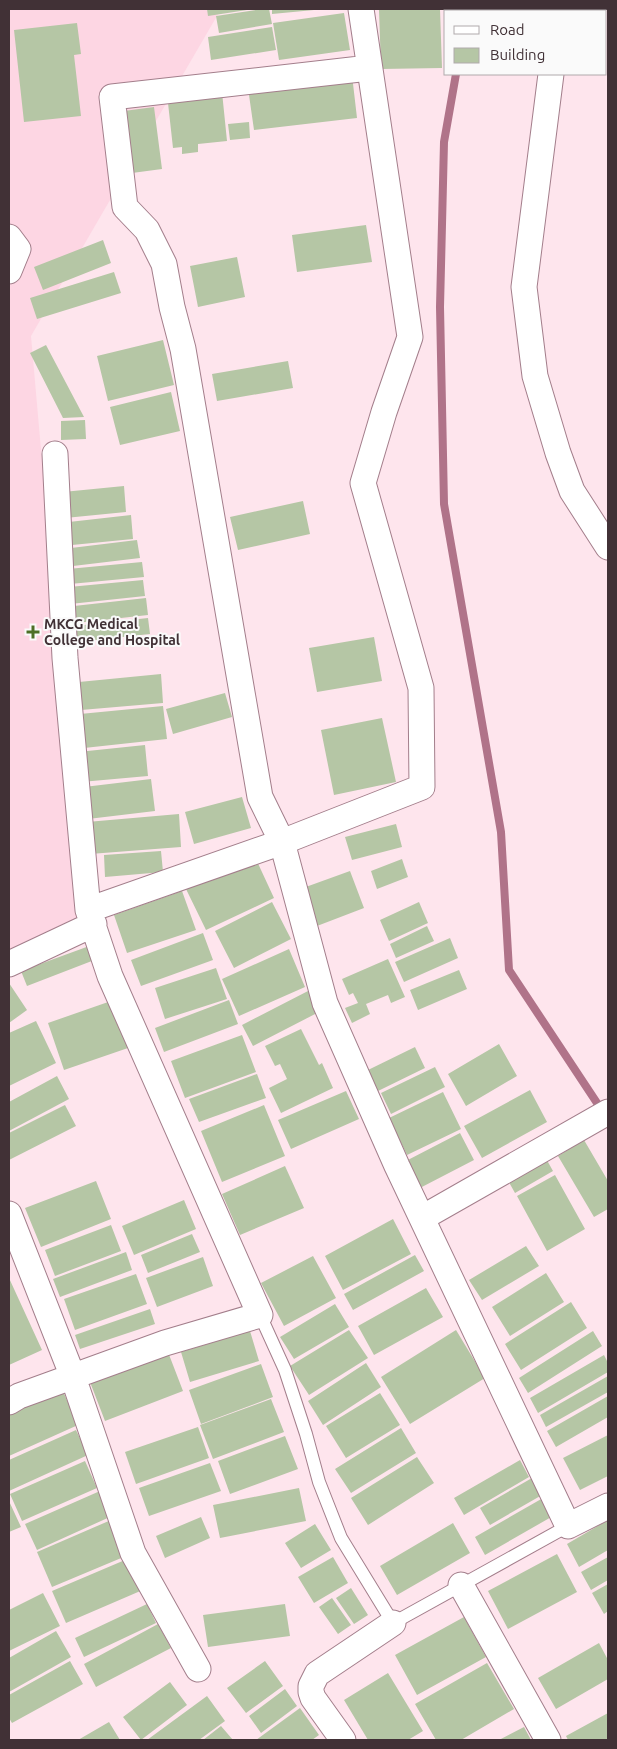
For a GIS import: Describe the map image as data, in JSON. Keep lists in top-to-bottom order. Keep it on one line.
{"places":{"health":["MKCG Medical College and Hospital"]},"legend":["Road","Building"]}
